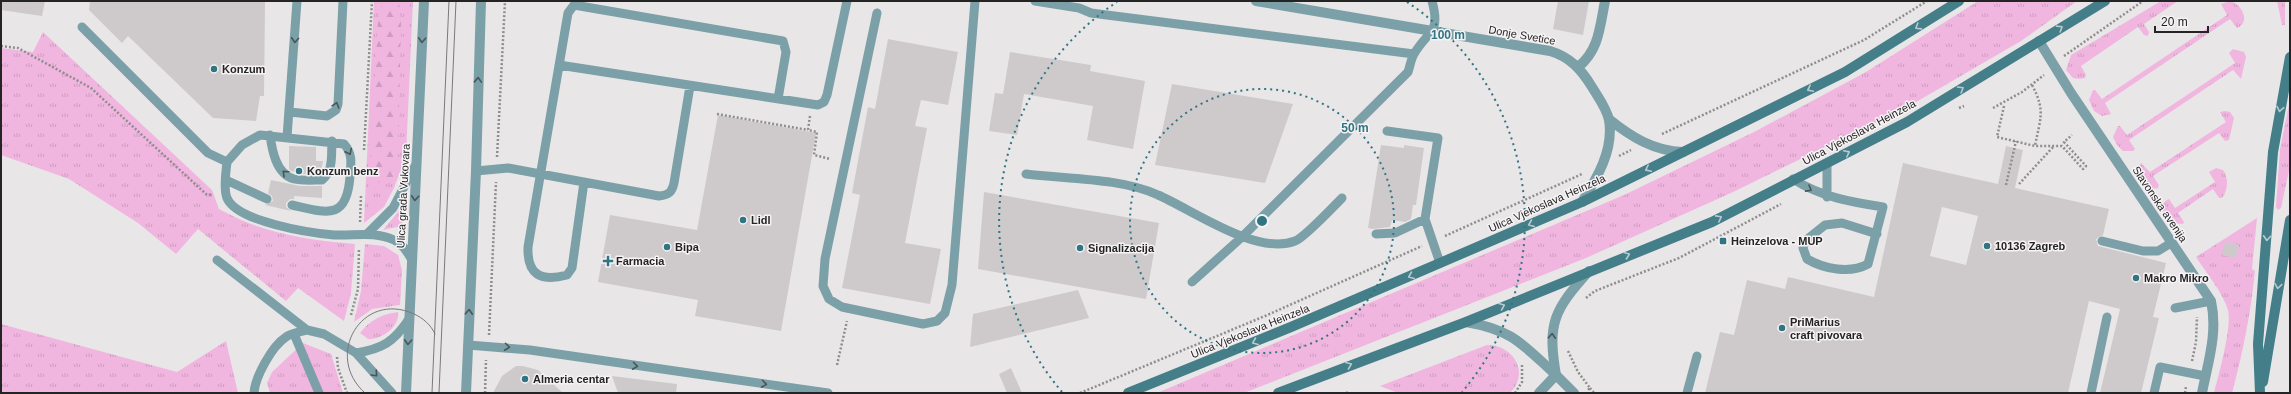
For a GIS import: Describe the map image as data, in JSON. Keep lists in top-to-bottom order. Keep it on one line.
{"streets":{"main road":["Ulica Vjekoslava Heinzela"],"street":["Donje Svetice","Ulica grada Vukovara","Slavonska avenija"]},"crossings":[["Ulica Vjekoslava Heinzela","Slavonska avenija"]],"places":{"other":["Konzum","Konzum benz","Lidl","10136 Zagreb","Bipa","Signalizacija","Makro Mikro","PriMarius craft pivovara","Almeria centar"],"transit":["Heinzelova - MUP"],"health":["Farmacia"]},"scale_bar":"20 m","rings":["100 m","50 m"]}
